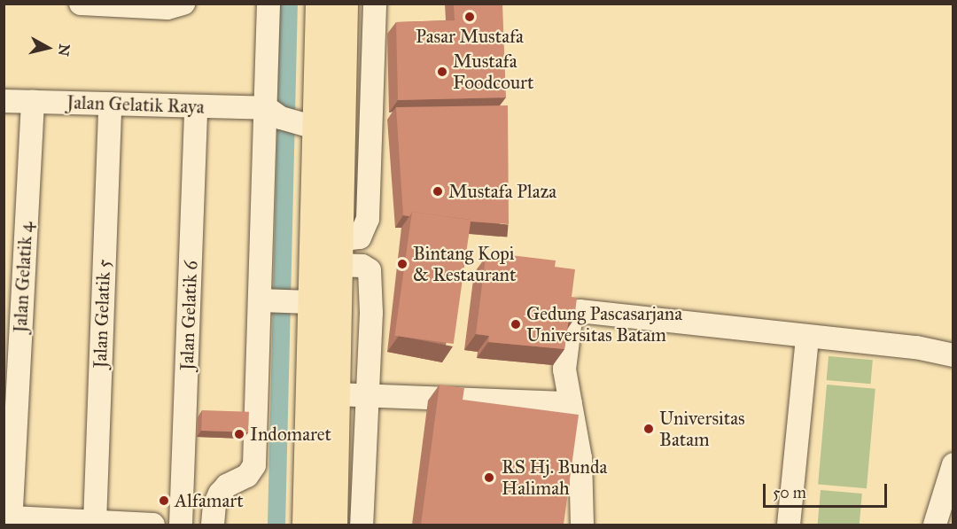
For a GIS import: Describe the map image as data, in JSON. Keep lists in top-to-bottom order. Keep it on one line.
{"streets":{"street":["Jalan Gelatik Raya","Jalan Gelatik 4","Jalan Gelatik 5","Jalan Gelatik 6"]},"crossings":[["Jalan Gelatik Raya","Jalan Gelatik 4"],["Jalan Gelatik Raya","Jalan Gelatik 5"],["Jalan Gelatik Raya","Jalan Gelatik 6"]],"places":["Pasar Mustafa","Mustafa Foodcourt","Mustafa Plaza","Bintang Kopi & Restaurant","Gedung Pascasarjana Universitas Batam","Universitas Batam","Indomaret","RS Hj. Bunda Halimah","Alfamart"],"scale_bar":"50 m","north":"right"}
